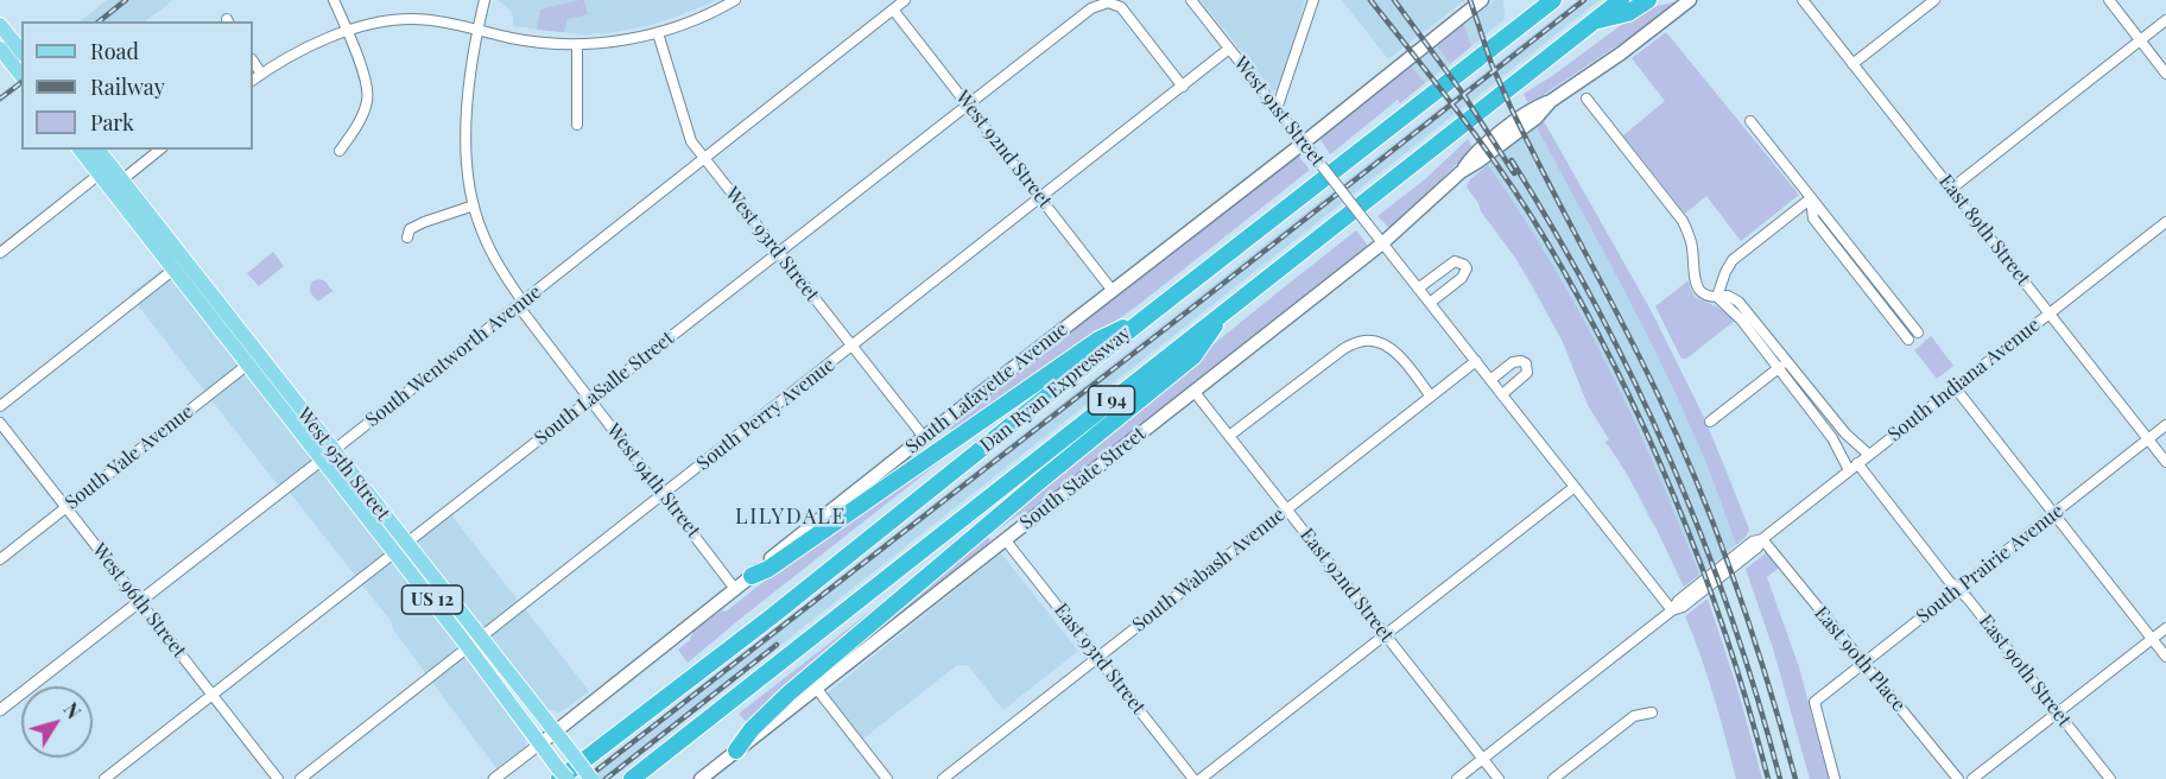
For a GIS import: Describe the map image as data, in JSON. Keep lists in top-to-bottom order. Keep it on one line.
{"streets":{"highway":["Dan Ryan Expressway","I 94"],"main road":["South Lafayette Avenue","West 95th Street","South State Street","US 12"],"street":["West 91st Street","West 92nd Street","East 89th Street","West 93rd Street","South Wentworth Avenue","South Indiana Avenue","South LaSalle Street","South Perry Avenue","South Yale Avenue","West 94th Street","South Prairie Avenue","South Wabash Avenue","East 92nd Street","West 96th Street","East 93rd Street","East 90th Place","East 90th Street"]},"crossings":[["West 91st Street","South Indiana Avenue"],["West 91st Street","South Lafayette Avenue"],["West 91st Street","South Perry Avenue"],["West 91st Street","South State Street"],["West 91st Street","South Wabash Avenue"],["West 92nd Street","South Wentworth Avenue"],["West 92nd Street","South LaSalle Street"],["West 92nd Street","South Lafayette Avenue"],["West 92nd Street","South Perry Avenue"],["East 89th Street","South Indiana Avenue"],["East 89th Street","South Prairie Avenue"],["West 93rd Street","South Wentworth Avenue"],["West 93rd Street","South LaSalle Street"],["West 93rd Street","South Lafayette Avenue"],["West 93rd Street","South Perry Avenue"],["South Wentworth Avenue","West 95th Street"],["South Wentworth Avenue","West 94th Street"],["South Wentworth Avenue","West 96th Street"],["South Indiana Avenue","East 92nd Street"],["South Indiana Avenue","East 90th Place"],["South Indiana Avenue","East 90th Street"],["South LaSalle Street","South Perry Avenue"],["South LaSalle Street","West 95th Street"],["South LaSalle Street","West 94th Street"],["South LaSalle Street","West 96th Street"],["South Lafayette Avenue","West 95th Street"],["South Lafayette Avenue","West 94th Street"],["Dan Ryan Expressway","West 95th Street"],["South Perry Avenue","West 95th Street"],["South Perry Avenue","West 94th Street"],["South Yale Avenue","West 95th Street"],["South Yale Avenue","West 96th Street"],["South State Street","East 92nd Street"],["South State Street","East 93rd Street"],["South Prairie Avenue","East 90th Place"],["South Prairie Avenue","East 90th Street"],["South Wabash Avenue","East 92nd Street"],["South Wabash Avenue","East 93rd Street"]],"districts":["LILYDALE"],"legend":["Road","Railway","Park"],"north":"top right"}
